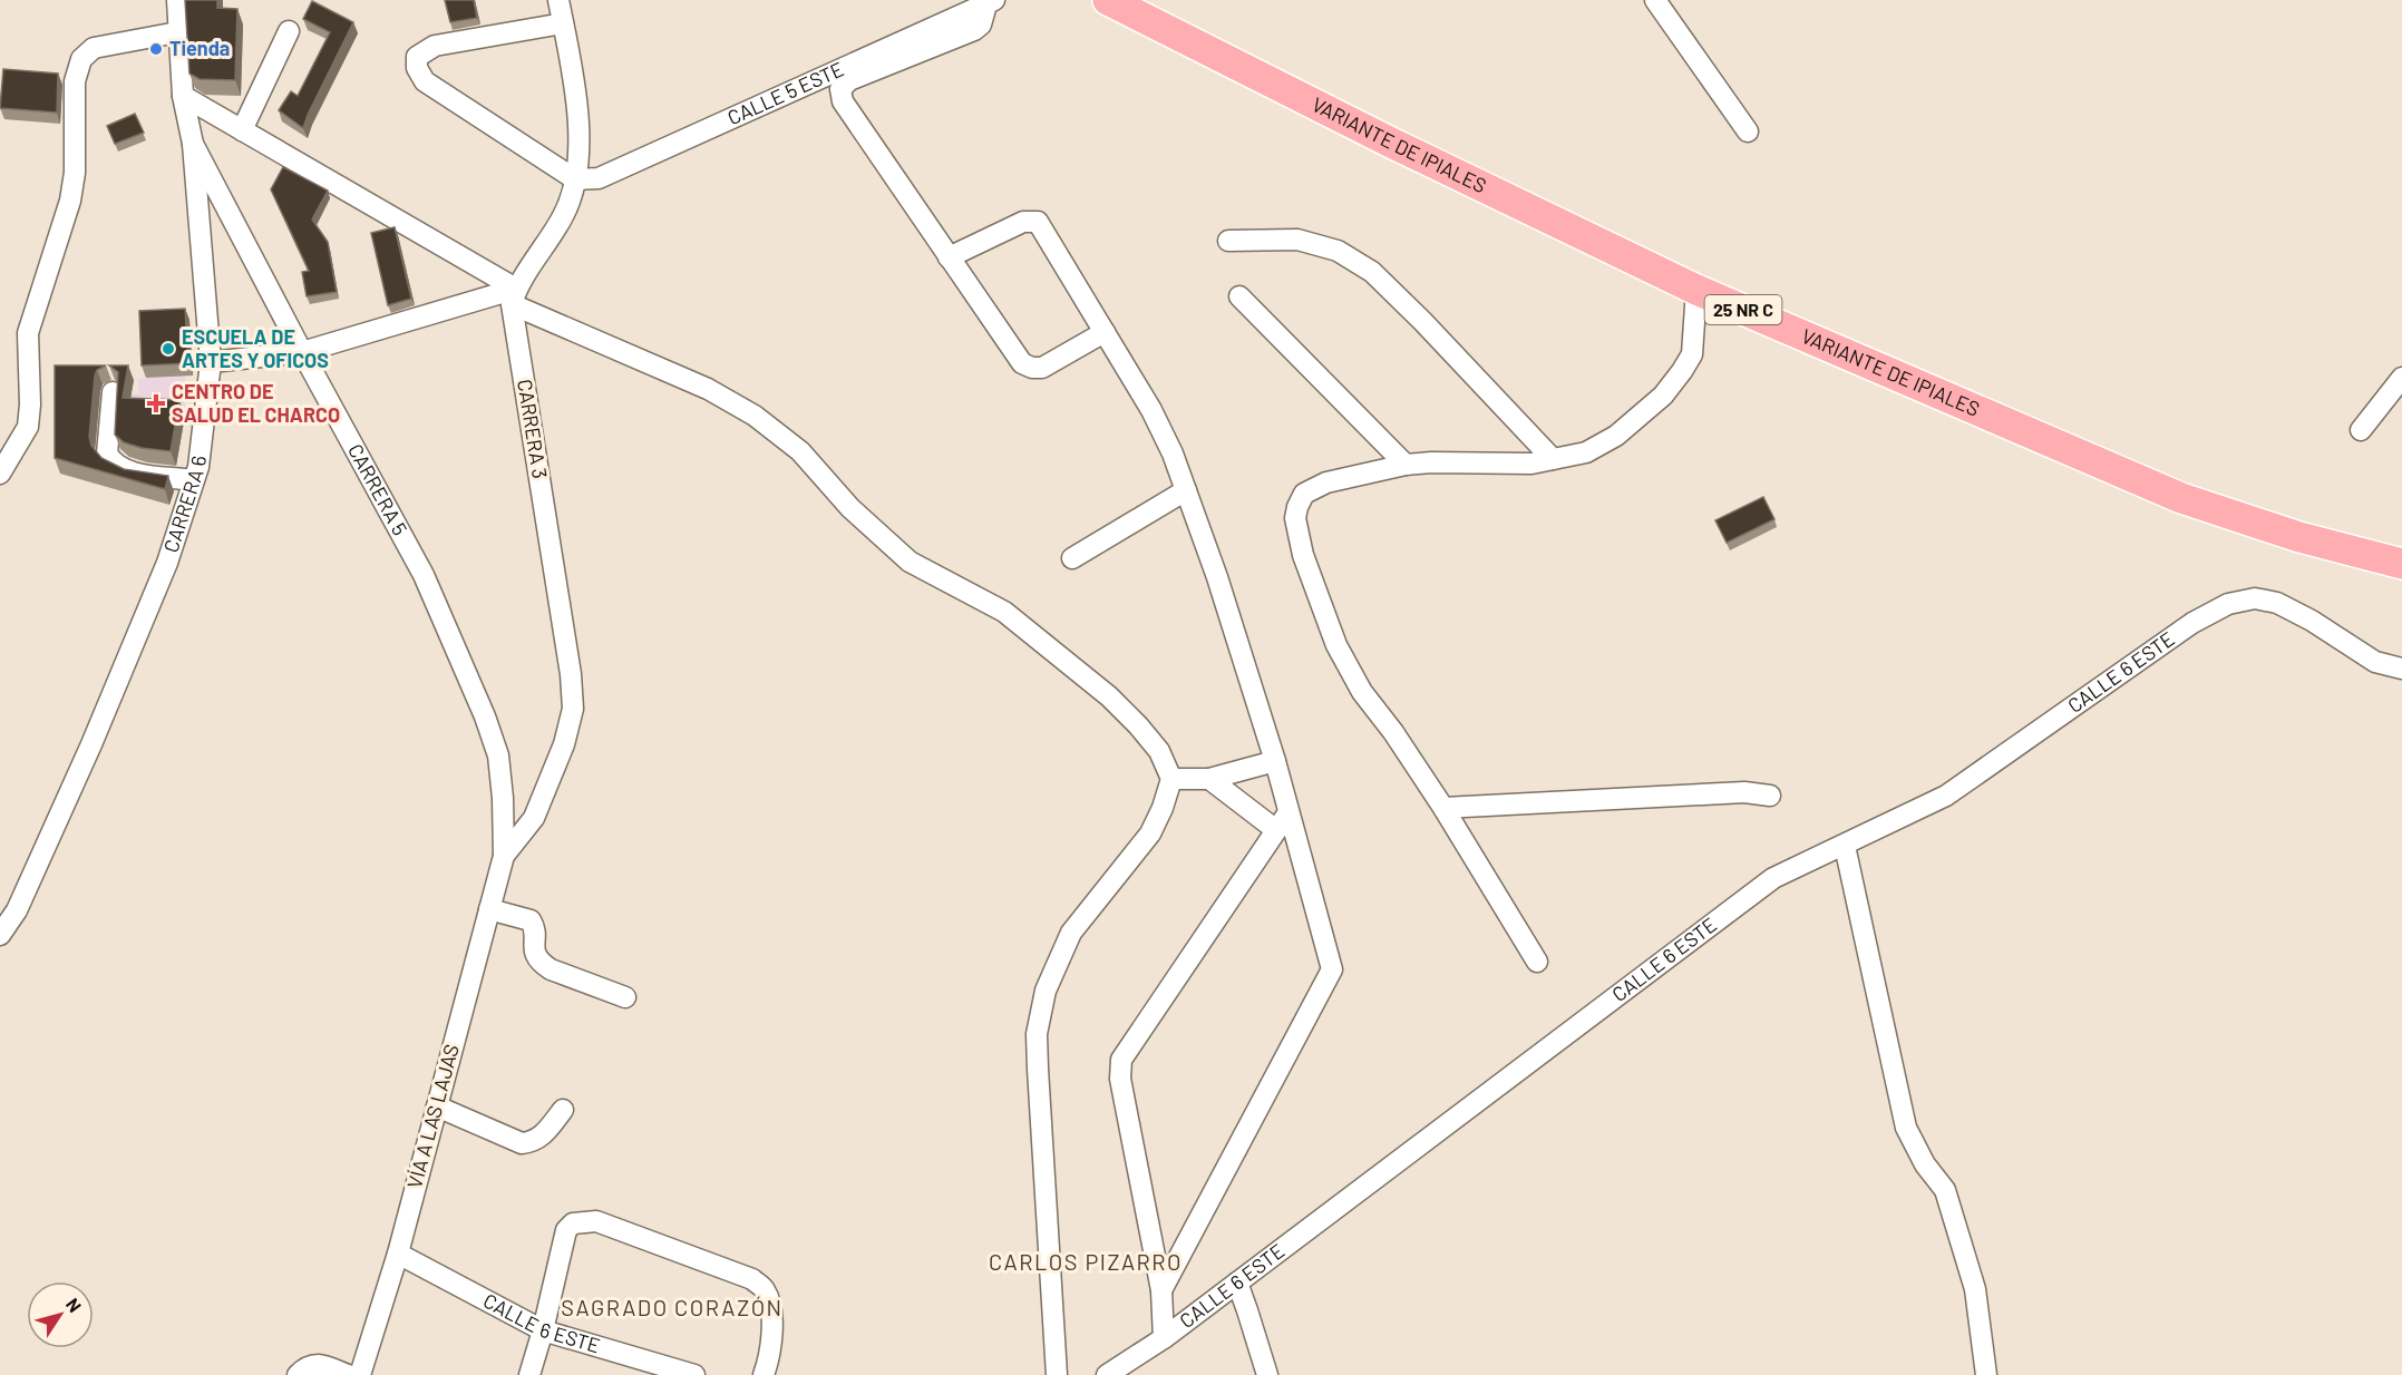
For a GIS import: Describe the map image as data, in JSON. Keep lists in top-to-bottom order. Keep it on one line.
{"streets":{"highway":["VARIANTE DE IPIALES","25 NR C"],"street":["CALLE 5 ESTE","CARRERA 3","CARRERA 5","CARRERA 6","CALLE 6 ESTE","VÍA A LAS LAJAS"]},"crossings":[["CARRERA 3","CARRERA 5"],["CARRERA 3","VÍA A LAS LAJAS"],["CARRERA 5","CARRERA 6"],["CARRERA 5","VÍA A LAS LAJAS"],["CALLE 6 ESTE","VÍA A LAS LAJAS"]],"districts":["CARLOS PIZARRO","SAGRADO CORAZÓN"],"places":{"other":["Tienda","ESCUELA DE ARTES Y OFICOS"],"health":["CENTRO DE SALUD EL CHARCO"]},"north":"top right"}
